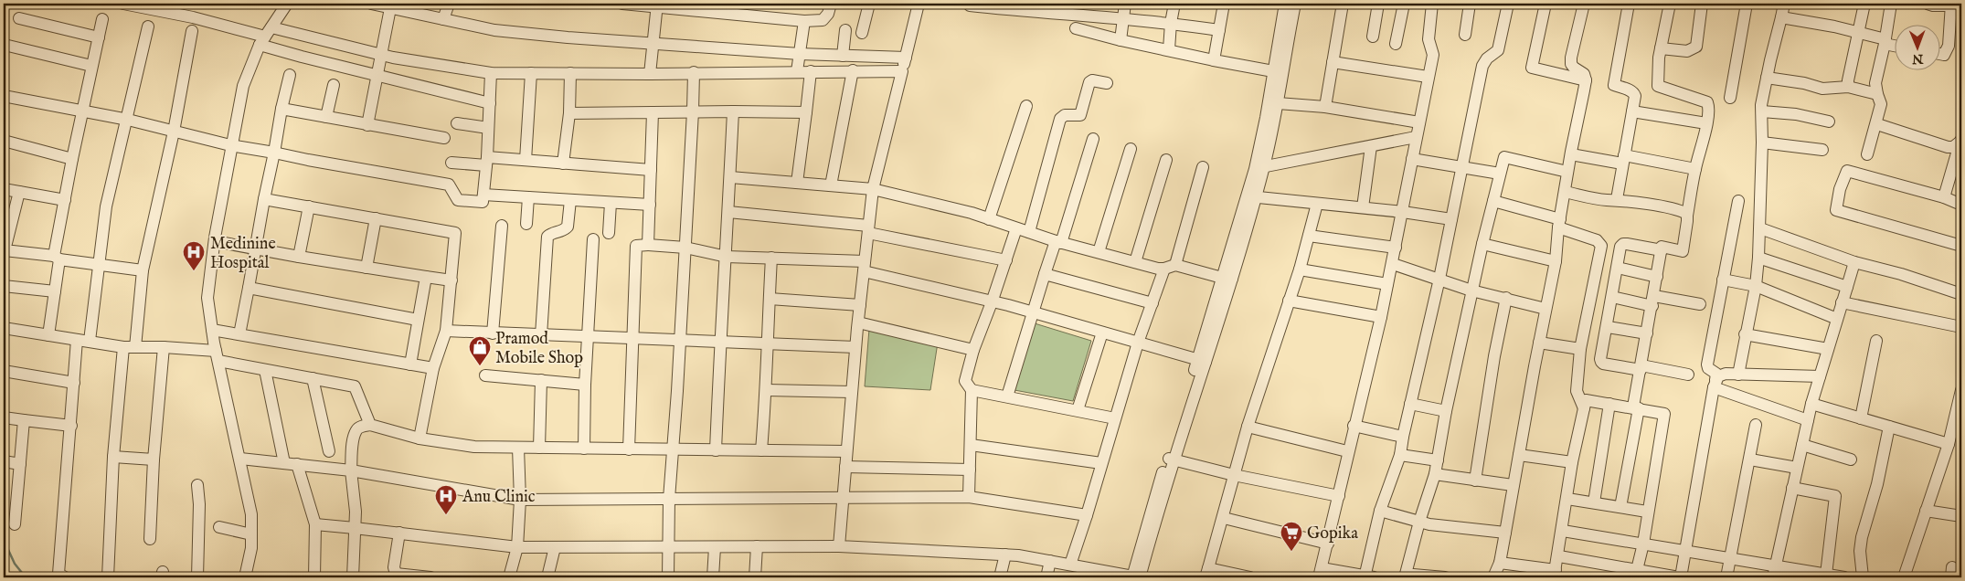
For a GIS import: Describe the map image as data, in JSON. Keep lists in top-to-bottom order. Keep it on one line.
{"places":{"hospital":["Medinine Hospital","Anu Clinic"],"shop":["Pramod Mobile Shop"],"supermarket":["Gopika"]},"north":"bottom"}
